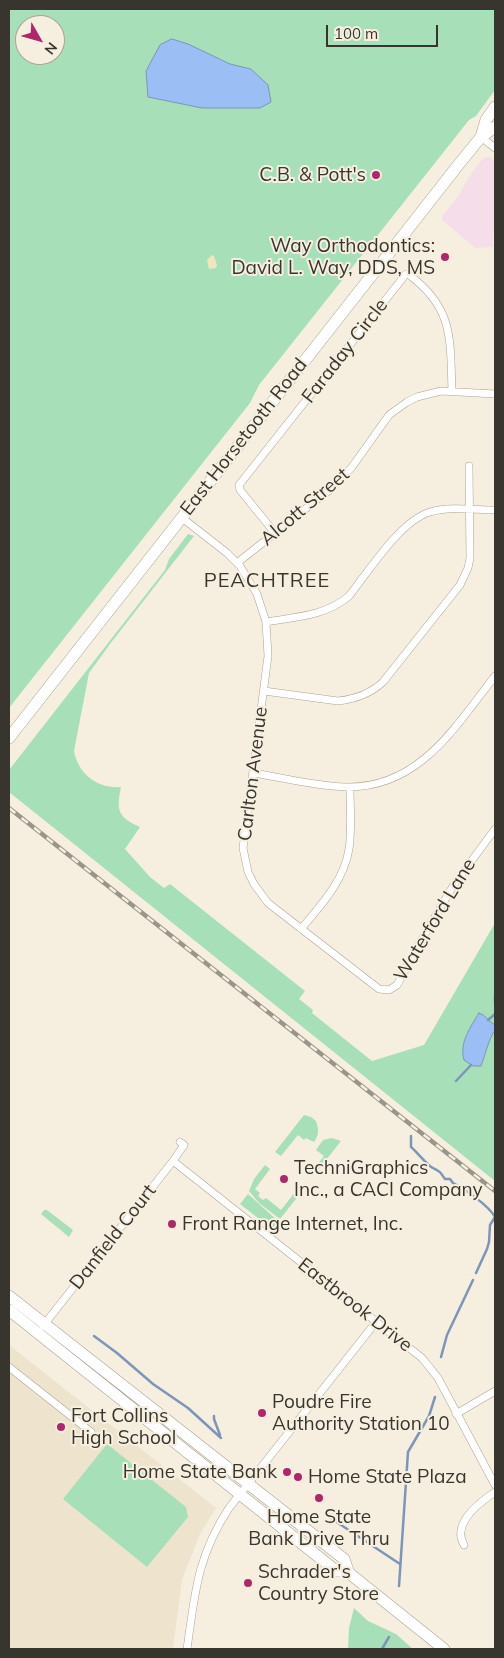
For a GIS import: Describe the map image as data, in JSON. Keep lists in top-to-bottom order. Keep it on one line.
{"streets":{"main road":["East Horsetooth Road"],"street":["Faraday Circle","Alcott Street","Carlton Avenue","Waterford Lane","Danfield Court","Eastbrook Drive"]},"crossings":[["Faraday Circle","Alcott Street"],["East Horsetooth Road","Carlton Avenue"],["Alcott Street","Carlton Avenue"],["Carlton Avenue","Waterford Lane"],["Danfield Court","Eastbrook Drive"]],"districts":["PEACHTREE"],"places":["C.B. & Pott's","Way Orthodontics: David L. Way, DDS, MS","TechniGraphics Inc., a CACI Company","Front Range Internet, Inc.","Poudre Fire Authority Station 10","Fort Collins High School","Home State Bank","Home State Plaza","Home State Bank Drive Thru","Schrader's Country Store"],"scale_bar":"100 m","north":"bottom right"}
